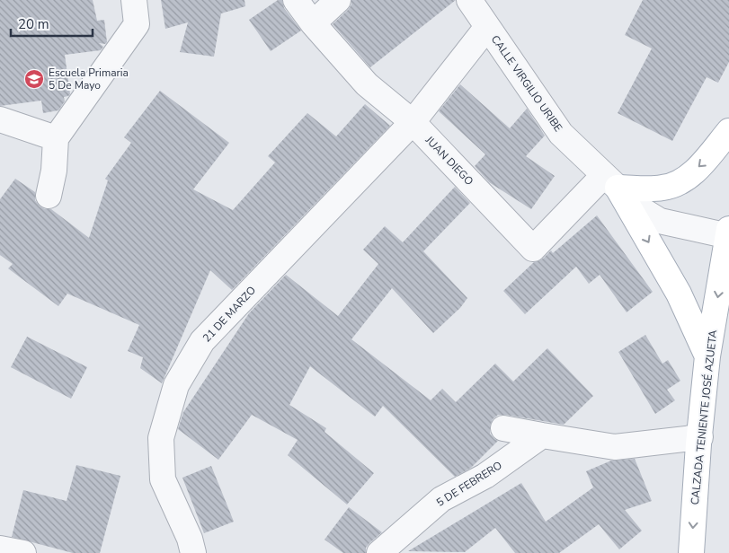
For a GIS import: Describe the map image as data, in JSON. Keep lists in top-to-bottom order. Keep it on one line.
{"streets":{"main road":["CALZADA TENIENTE JOSÉ AZUETA"],"street":["CALLE VIRGILIO URIBE","JUAN DIEGO","21 DE MARZO","5 DE FEBRERO"]},"crossings":[["CALLE VIRGILIO URIBE","JUAN DIEGO"],["CALLE VIRGILIO URIBE","21 DE MARZO"],["CALLE VIRGILIO URIBE","CALZADA TENIENTE JOSÉ AZUETA"],["JUAN DIEGO","21 DE MARZO"]],"one_way":["CALZADA TENIENTE JOSÉ AZUETA"],"places":{"school or university":["Escuela Primaria 5 De Mayo"]},"scale_bar":"20 m"}
